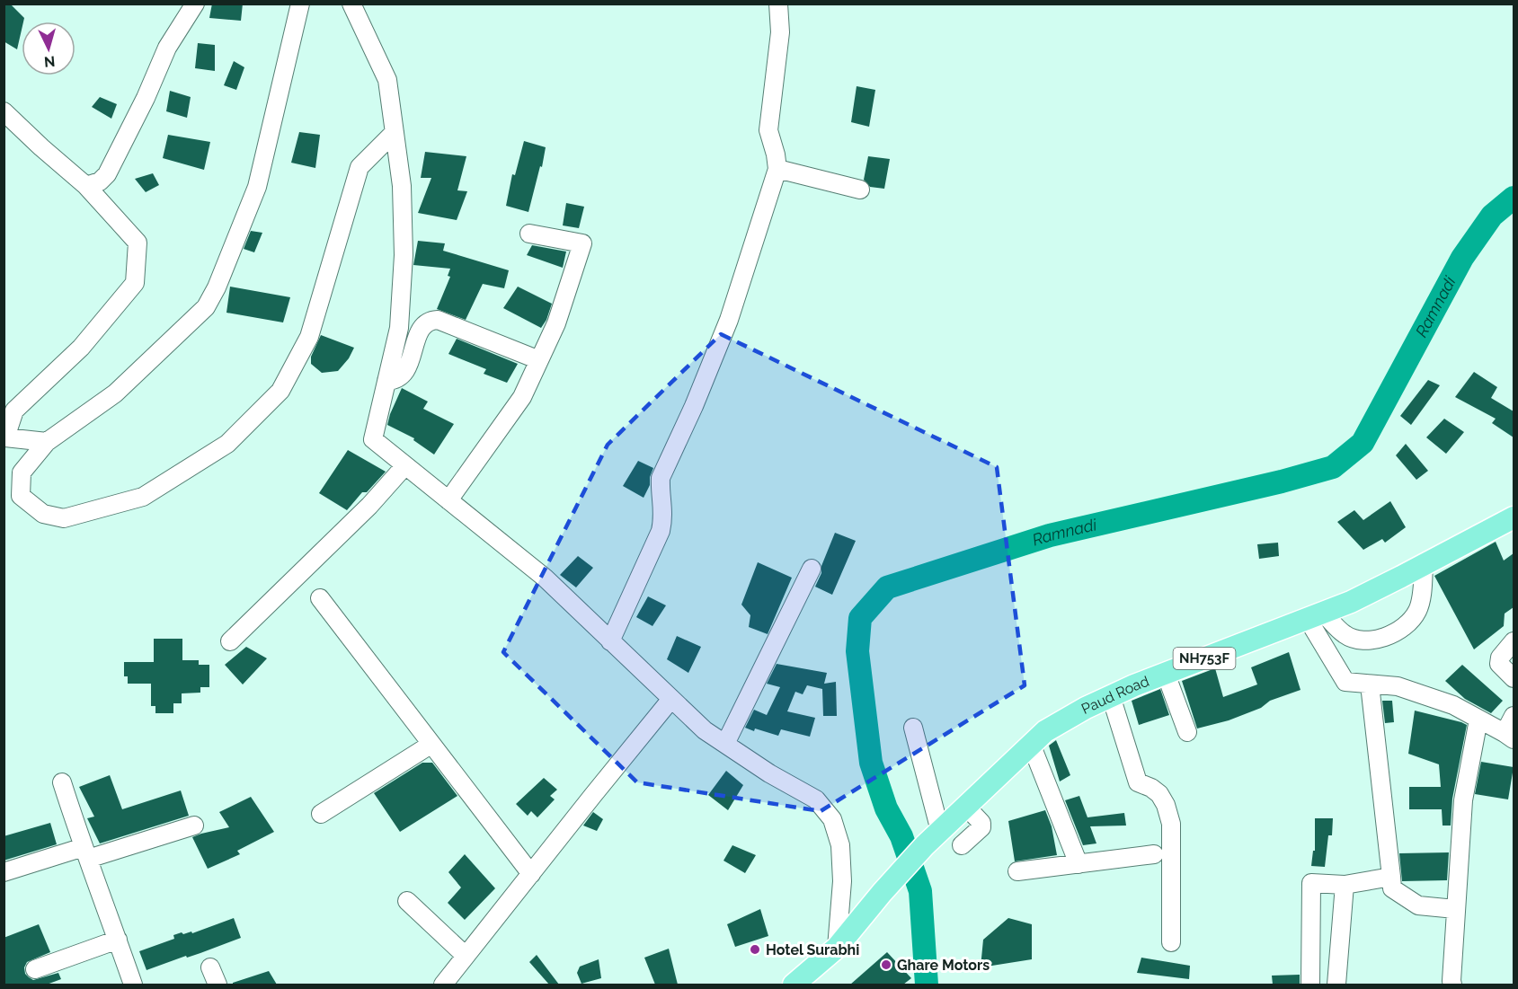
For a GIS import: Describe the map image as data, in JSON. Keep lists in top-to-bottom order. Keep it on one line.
{"streets":{"main road":["NH753F","Paud Road"]},"water":["Ramnadi"],"places":["Hotel Surabhi","Ghare Motors"],"north":"bottom"}
